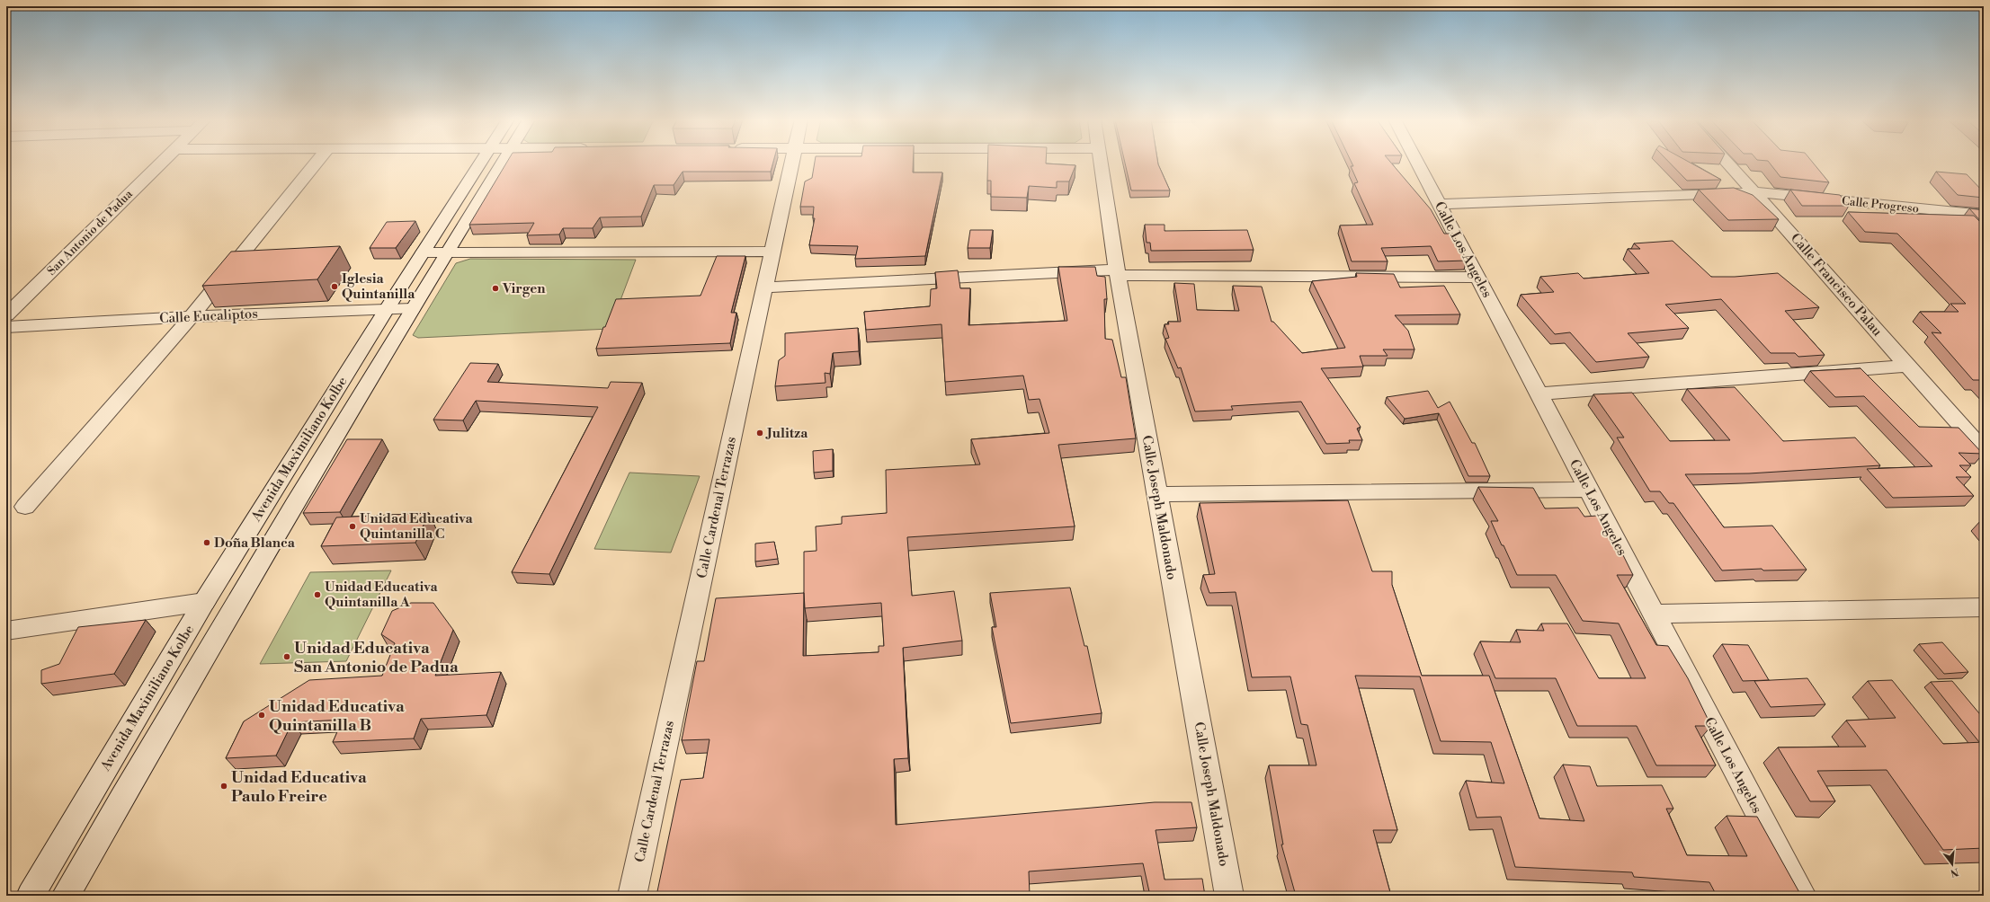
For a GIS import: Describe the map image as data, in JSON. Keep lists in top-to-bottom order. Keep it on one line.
{"streets":{"street":["Calle Progreso","San Antonio de Padua","Calle Los Angeles","Calle Francisco Palau","Calle Eucaliptos","Avenida Maximiliano Kolbe","Calle Cardenal Terrazas","Calle Joseph Maldonado"]},"crossings":[["Calle Progreso","Calle Los Angeles"],["Calle Progreso","Calle Francisco Palau"],["Calle Eucaliptos","Avenida Maximiliano Kolbe"]],"places":["Iglesia Quintanilla","Virgen","Julitza","Unidad Educativa Quintanilla C","Doña Blanca","Unidad Educativa Quintanilla A","Unidad Educativa San Antonio de Padua","Unidad Educativa Quintanilla B","Unidad Educativa Paulo Freire"],"north":"bottom"}
